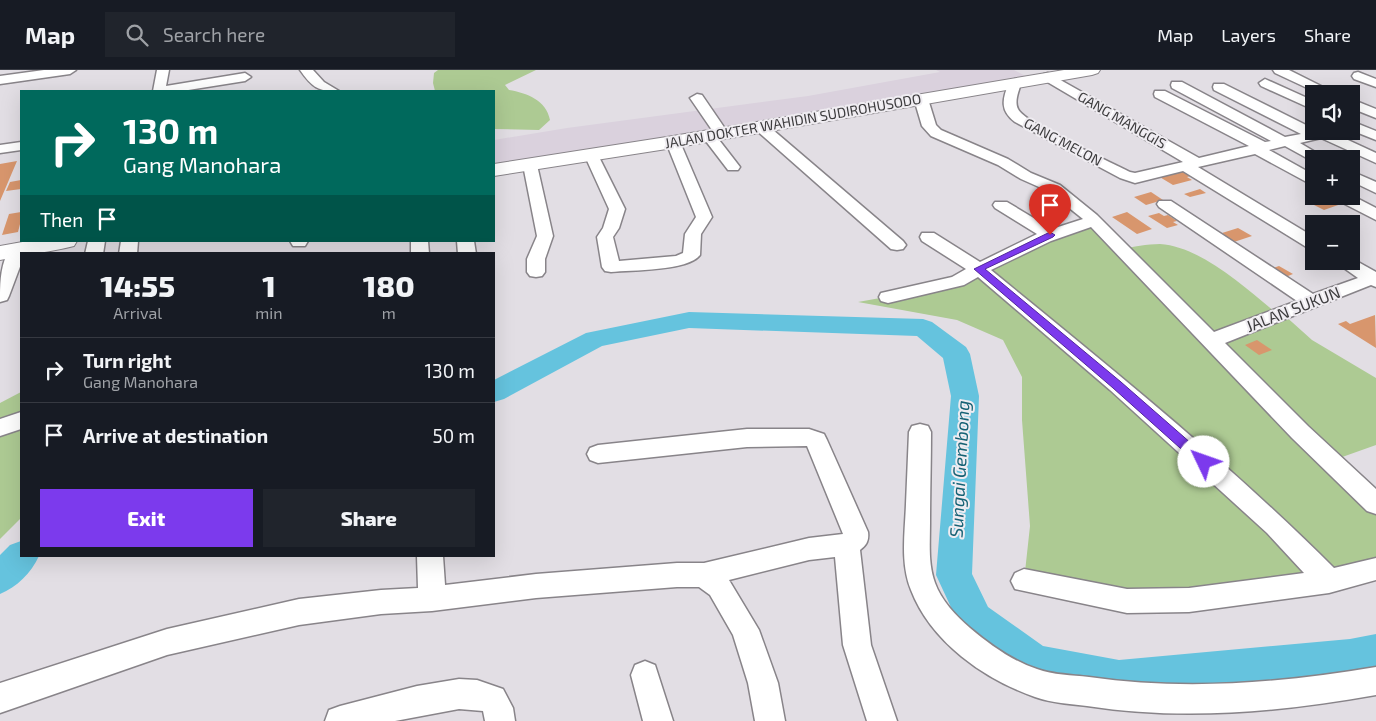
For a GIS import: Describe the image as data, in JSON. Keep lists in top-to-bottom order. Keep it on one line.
{"streets":{"main road":["JALAN DOKTER WAHIDIN SUDIROHUSODO"],"street":["GANG MANGGIS","GANG MELON","JALAN SUKUN"]},"crossings":[["GANG MANGGIS","JALAN DOKTER WAHIDIN SUDIROHUSODO"],["GANG MANGGIS","GANG MELON"],["JALAN DOKTER WAHIDIN SUDIROHUSODO","GANG MELON"]],"water":["Sungai Gembong"],"page":{"header":"Map","search":"Search here","nav":["Map","Layers","Share"],"map_buttons":["+","−"],"turn":["130 m","Gang Manohara"],"then":"Then","eta":["14:55","Arrival","1","min","180","m"],"list":[{"name":"Turn right","note":"Gang Manohara","value":"130 m"},{"name":"Arrive at destination","value":"50 m"}],"buttons":["Exit","Share"]}}
